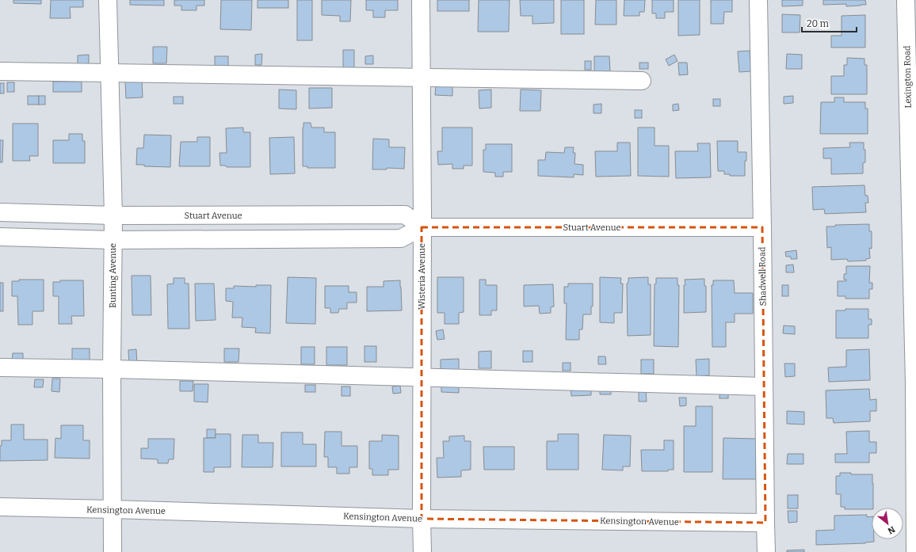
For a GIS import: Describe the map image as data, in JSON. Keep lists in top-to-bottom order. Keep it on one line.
{"streets":{"street":["Lexington Road","Stuart Avenue","Bunting Avenue","Wisteria Avenue","Shadwell Road","Kensington Avenue"]},"crossings":[["Stuart Avenue","Bunting Avenue"],["Stuart Avenue","Wisteria Avenue"],["Stuart Avenue","Shadwell Road"],["Bunting Avenue","Kensington Avenue"],["Wisteria Avenue","Kensington Avenue"],["Shadwell Road","Kensington Avenue"]],"scale_bar":"20 m","north":"bottom right"}
